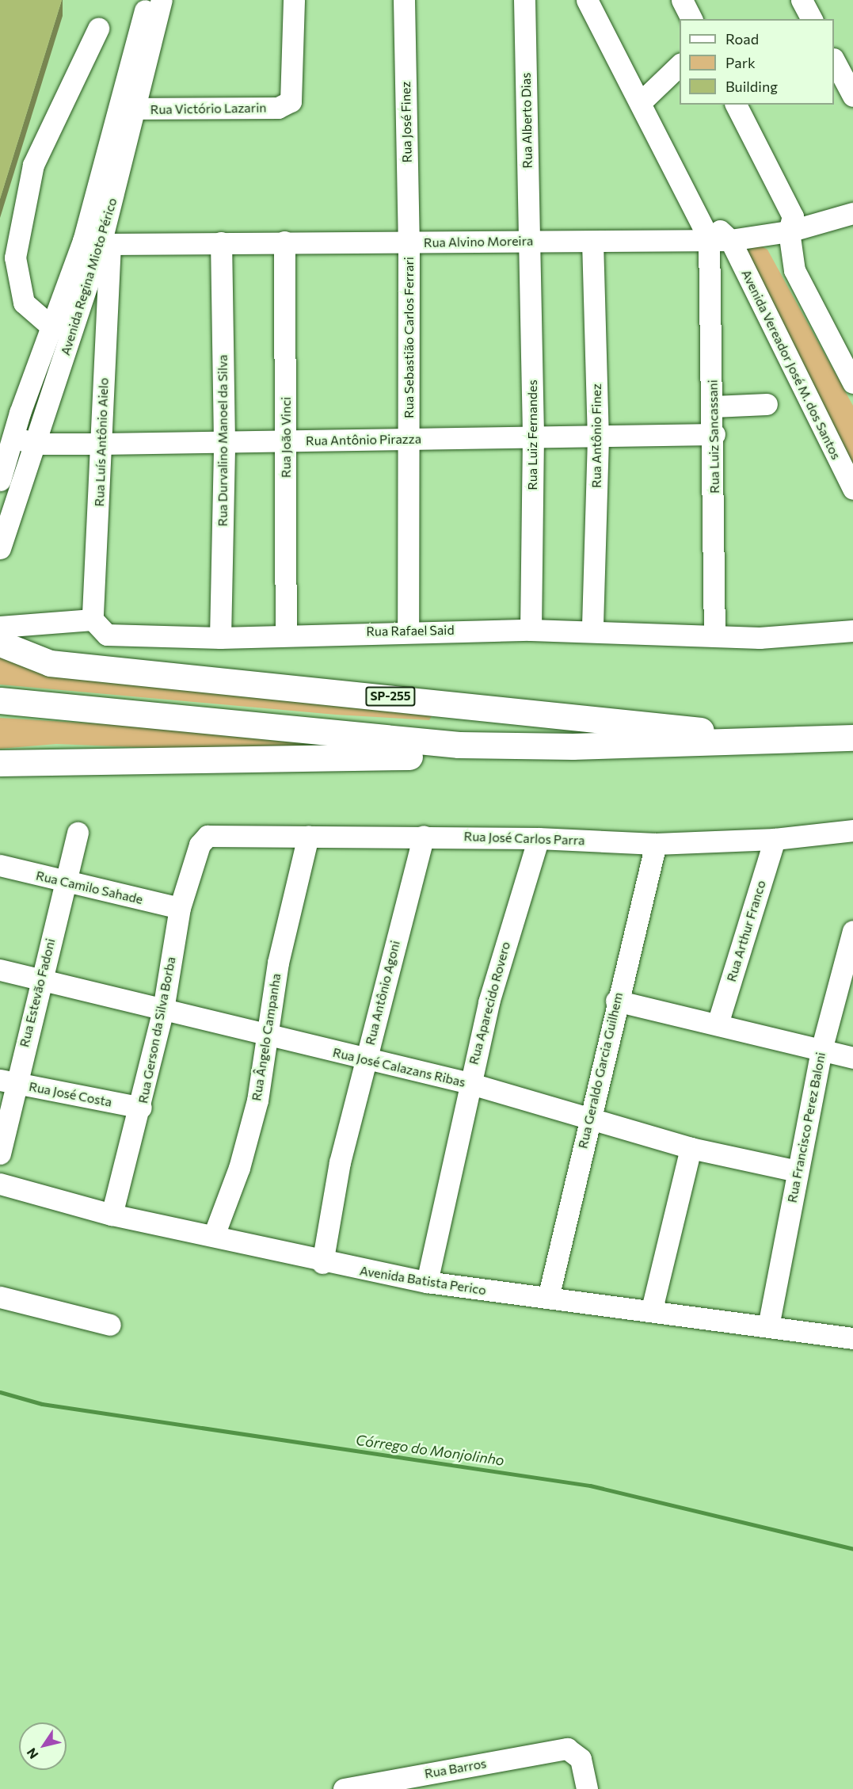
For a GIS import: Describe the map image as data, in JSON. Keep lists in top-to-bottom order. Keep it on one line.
{"streets":{"highway":["SP-255"],"street":["Rua Victório Lazarin","Rua Alberto Dias","Rua José Finez","Rua Alvino Moreira","Avenida Regina Mioto Périco","Rua Sebastião Carlos Ferrari","Avenida Vereador José M. dos Santos","Rua Luiz Fernandes","Rua Antônio Finez","Rua Luiz Sancassani","Rua João Vinci","Rua Antônio Pirazza","Rua Durvalino Manoel da Silva","Rua Luís Antônio Aielo","Rua Rafael Said","Rua José Carlos Parra","Rua Camilo Sahade","Rua Arthur Franco","Rua Estevão Fadoni","Rua Antônio Agoni","Rua Aparecido Rovero","Rua Gerson da Silva Borba","Rua Ângelo Campanha","Rua José Calazans Ribas","Rua Geraldo Garcia Guilhem","Rua José Costa","Rua Francisco Perez Baloni","Avenida Batista Perico","Rua Barros"]},"crossings":[["Rua Victório Lazarin","Avenida Regina Mioto Périco"],["Rua Alberto Dias","Rua Alvino Moreira"],["Rua Alberto Dias","Rua Luiz Fernandes"],["Rua José Finez","Rua Alvino Moreira"],["Rua José Finez","Rua Sebastião Carlos Ferrari"],["Rua Alvino Moreira","Avenida Regina Mioto Périco"],["Rua Alvino Moreira","Rua Sebastião Carlos Ferrari"],["Rua Alvino Moreira","Avenida Vereador José M. dos Santos"],["Rua Alvino Moreira","Rua Luiz Fernandes"],["Rua Alvino Moreira","Rua Antônio Finez"],["Rua Alvino Moreira","Rua Luiz Sancassani"],["Rua Alvino Moreira","Rua João Vinci"],["Rua Alvino Moreira","Rua Durvalino Manoel da Silva"],["Rua Alvino Moreira","Rua Luís Antônio Aielo"],["Avenida Regina Mioto Périco","Rua Antônio Pirazza"],["Avenida Regina Mioto Périco","Rua Luís Antônio Aielo"],["Rua Sebastião Carlos Ferrari","Rua Antônio Pirazza"],["Rua Sebastião Carlos Ferrari","Rua Rafael Said"],["Rua Luiz Fernandes","Rua Antônio Pirazza"],["Rua Luiz Fernandes","Rua Rafael Said"],["Rua Antônio Finez","Rua Antônio Pirazza"],["Rua Antônio Finez","Rua Rafael Said"],["Rua Luiz Sancassani","Rua Antônio Pirazza"],["Rua Luiz Sancassani","Rua Rafael Said"],["Rua João Vinci","Rua Antônio Pirazza"],["Rua João Vinci","Rua Rafael Said"],["Rua Antônio Pirazza","Rua Durvalino Manoel da Silva"],["Rua Antônio Pirazza","Rua Luís Antônio Aielo"],["Rua Durvalino Manoel da Silva","Rua Rafael Said"],["Rua Luís Antônio Aielo","Rua Rafael Said"],["Rua José Carlos Parra","Rua Arthur Franco"],["Rua José Carlos Parra","Rua Antônio Agoni"],["Rua José Carlos Parra","Rua Aparecido Rovero"],["Rua José Carlos Parra","Rua Gerson da Silva Borba"],["Rua José Carlos Parra","Rua Ângelo Campanha"],["Rua José Carlos Parra","Rua Geraldo Garcia Guilhem"],["Rua Camilo Sahade","Rua Estevão Fadoni"],["Rua Camilo Sahade","Rua Gerson da Silva Borba"],["Rua Estevão Fadoni","Rua José Calazans Ribas"],["Rua Estevão Fadoni","Rua José Costa"],["Rua Antônio Agoni","Rua José Calazans Ribas"],["Rua Antônio Agoni","Avenida Batista Perico"],["Rua Aparecido Rovero","Rua José Calazans Ribas"],["Rua Aparecido Rovero","Avenida Batista Perico"],["Rua Gerson da Silva Borba","Rua José Calazans Ribas"],["Rua Gerson da Silva Borba","Rua José Costa"],["Rua Gerson da Silva Borba","Avenida Batista Perico"],["Rua Ângelo Campanha","Rua José Calazans Ribas"],["Rua Ângelo Campanha","Avenida Batista Perico"],["Rua José Calazans Ribas","Rua Geraldo Garcia Guilhem"],["Rua José Calazans Ribas","Rua Francisco Perez Baloni"],["Rua Geraldo Garcia Guilhem","Avenida Batista Perico"],["Rua Francisco Perez Baloni","Avenida Batista Perico"]],"water":["Córrego do Monjolinho"],"legend":["Road","Park","Building"],"north":"bottom left"}
